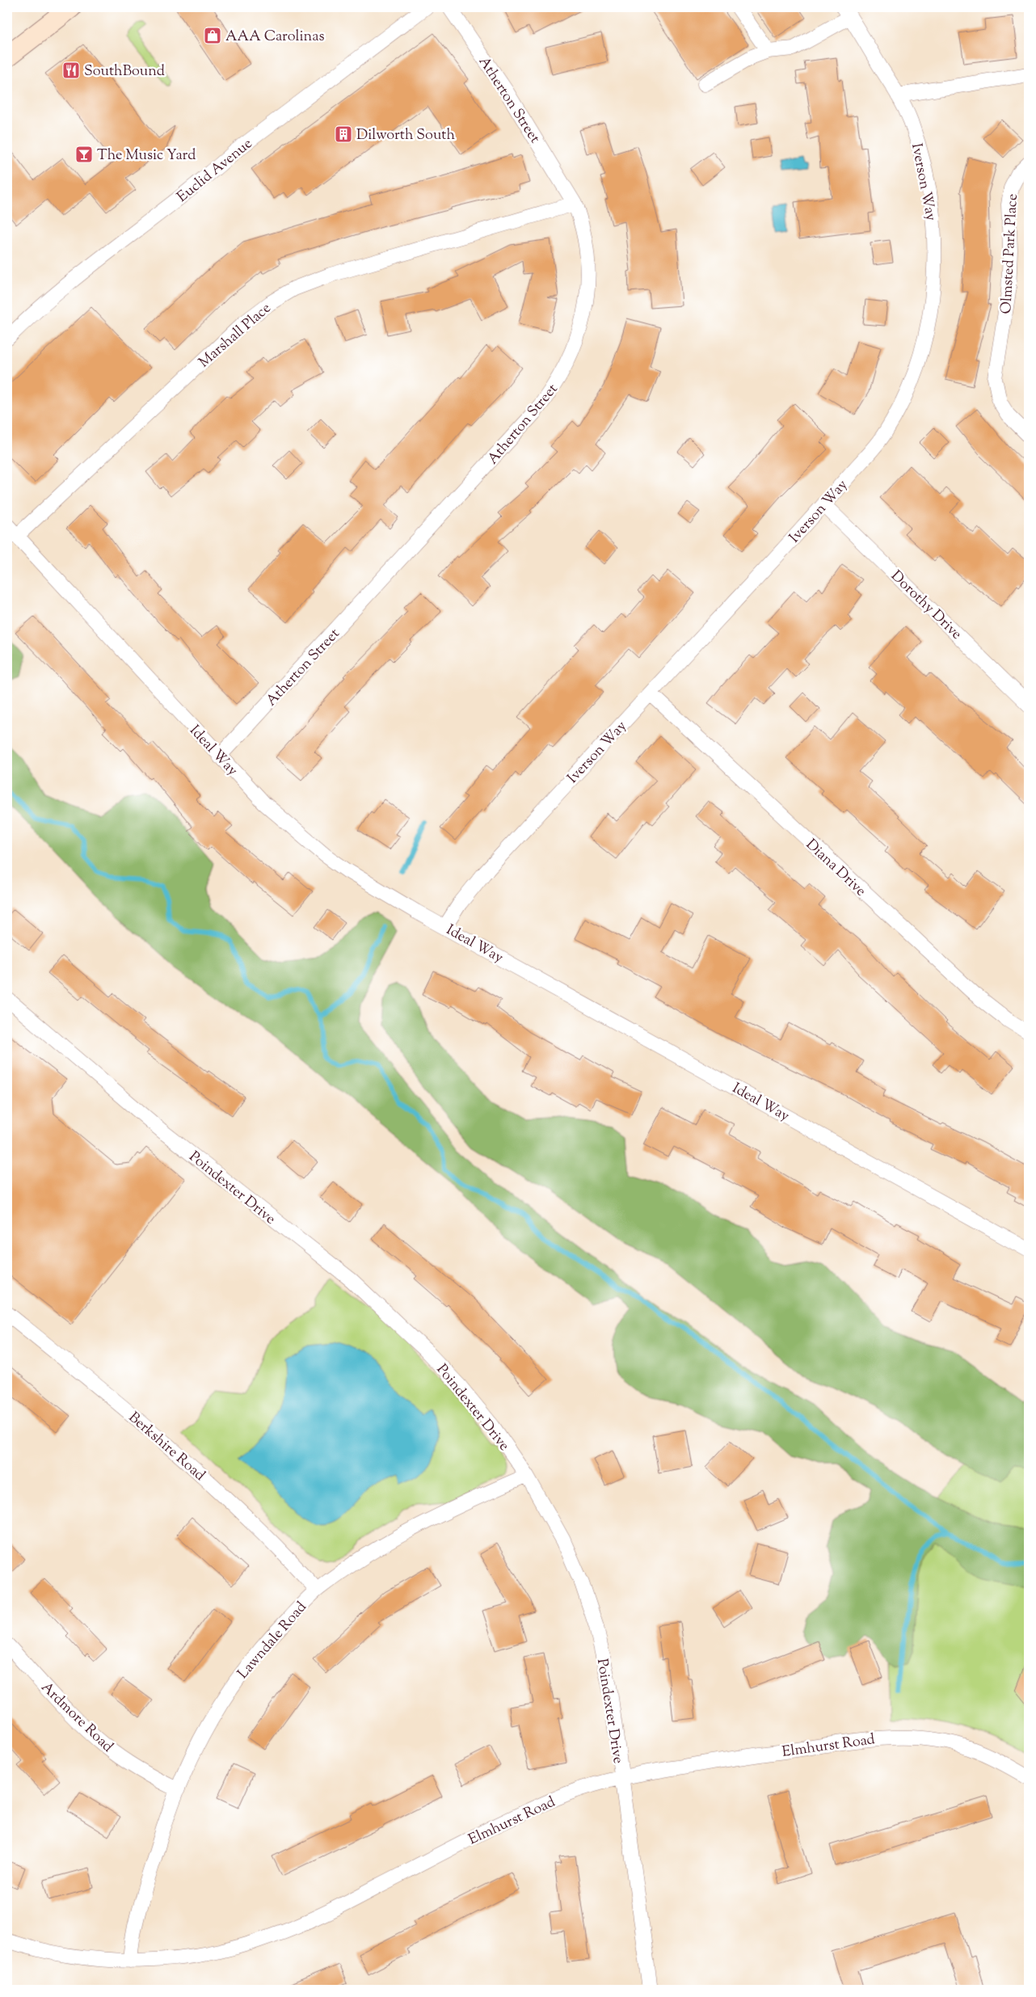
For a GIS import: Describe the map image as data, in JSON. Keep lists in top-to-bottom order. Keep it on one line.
{"streets":{"street":["Atherton Street","Euclid Avenue","Iverson Way","Olmsted Park Place","Marshall Place","Dorothy Drive","Ideal Way","Diana Drive","Poindexter Drive","Berkshire Road","Lawndale Road","Ardmore Road","Elmhurst Road"]},"crossings":[["Atherton Street","Marshall Place"],["Atherton Street","Ideal Way"],["Iverson Way","Dorothy Drive"],["Iverson Way","Ideal Way"],["Iverson Way","Diana Drive"],["Marshall Place","Ideal Way"],["Poindexter Drive","Lawndale Road"],["Poindexter Drive","Elmhurst Road"],["Berkshire Road","Lawndale Road"],["Lawndale Road","Ardmore Road"],["Lawndale Road","Elmhurst Road"]],"places":{"shop":["AAA Carolinas"],"restaurant":["SouthBound"],"building":["Dilworth South"],"bar":["The Music Yard"]}}
